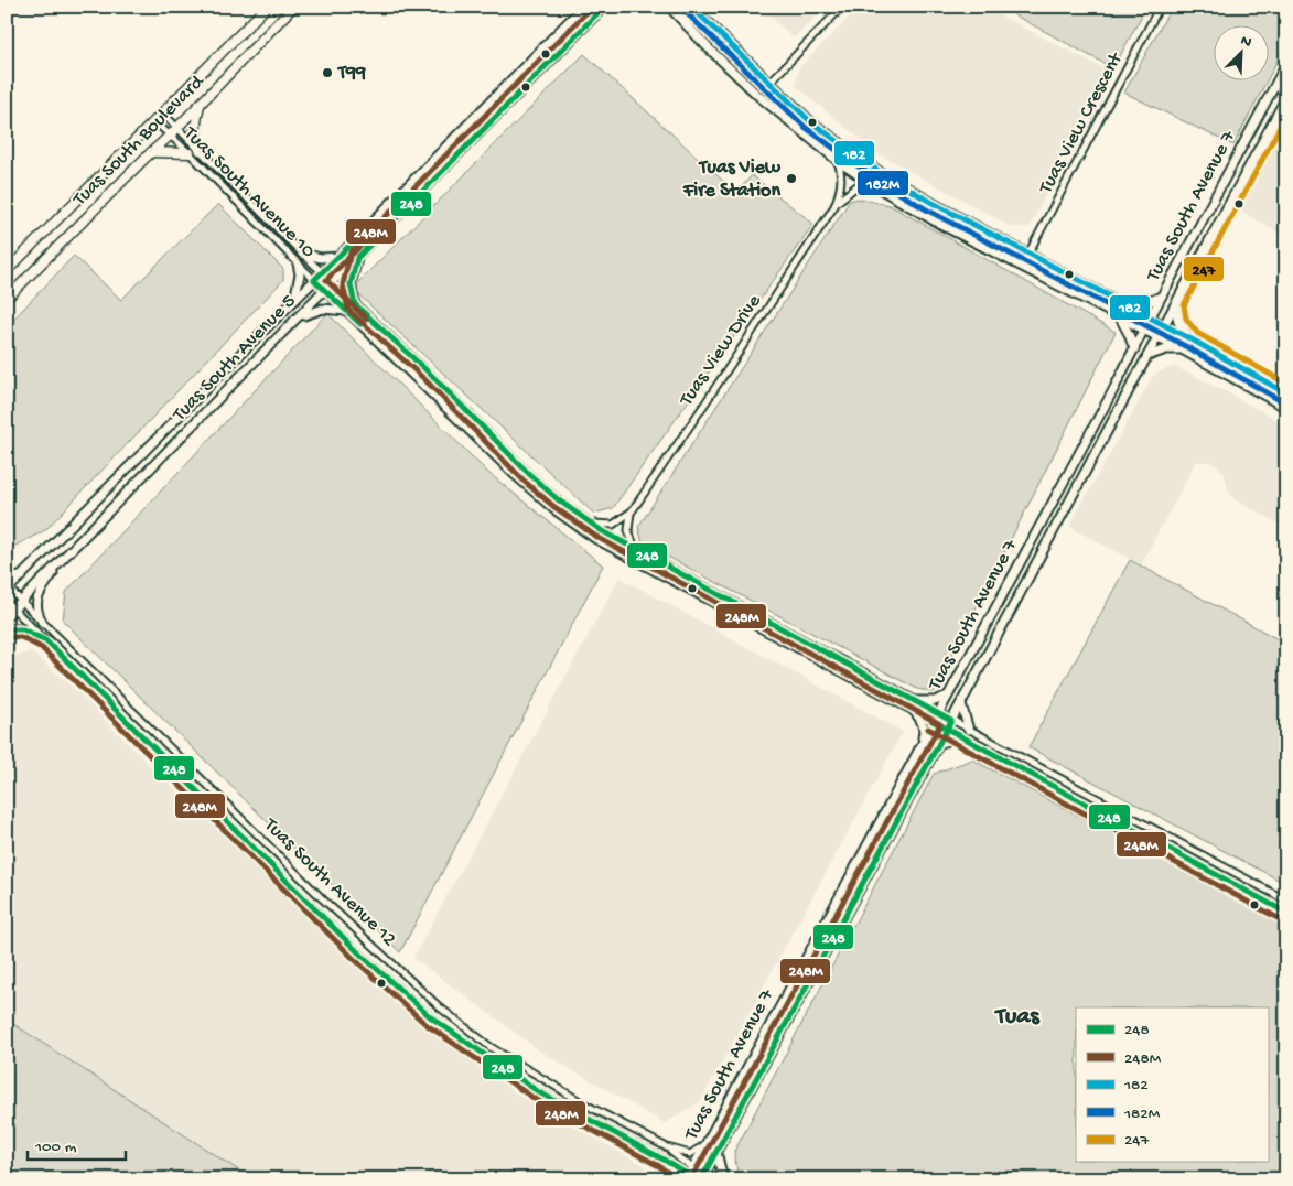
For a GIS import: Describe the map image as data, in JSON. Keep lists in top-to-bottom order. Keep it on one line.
{"streets":{"main road":["Tuas South Boulevard"],"street":["Tuas View Crescent","Tuas South Avenue 10","Tuas South Avenue 7","Tuas View Drive","Tuas South Avenue 5","Tuas South Avenue 12"]},"crossings":[["Tuas South Boulevard","Tuas South Avenue 10"],["Tuas South Avenue 10","Tuas South Avenue 7"],["Tuas South Avenue 10","Tuas View Drive"],["Tuas South Avenue 10","Tuas South Avenue 5"],["Tuas South Avenue 7","Tuas South Avenue 12"],["Tuas South Avenue 5","Tuas South Avenue 12"]],"districts":["Tuas"],"places":["T99","Tuas View Fire Station"],"lines":["transit line 248","transit line 248M","transit line 182","transit line 182M","transit line 247"],"legend":["248","248M","182","182M","247"],"scale_bar":"100 m","north":"top right"}
